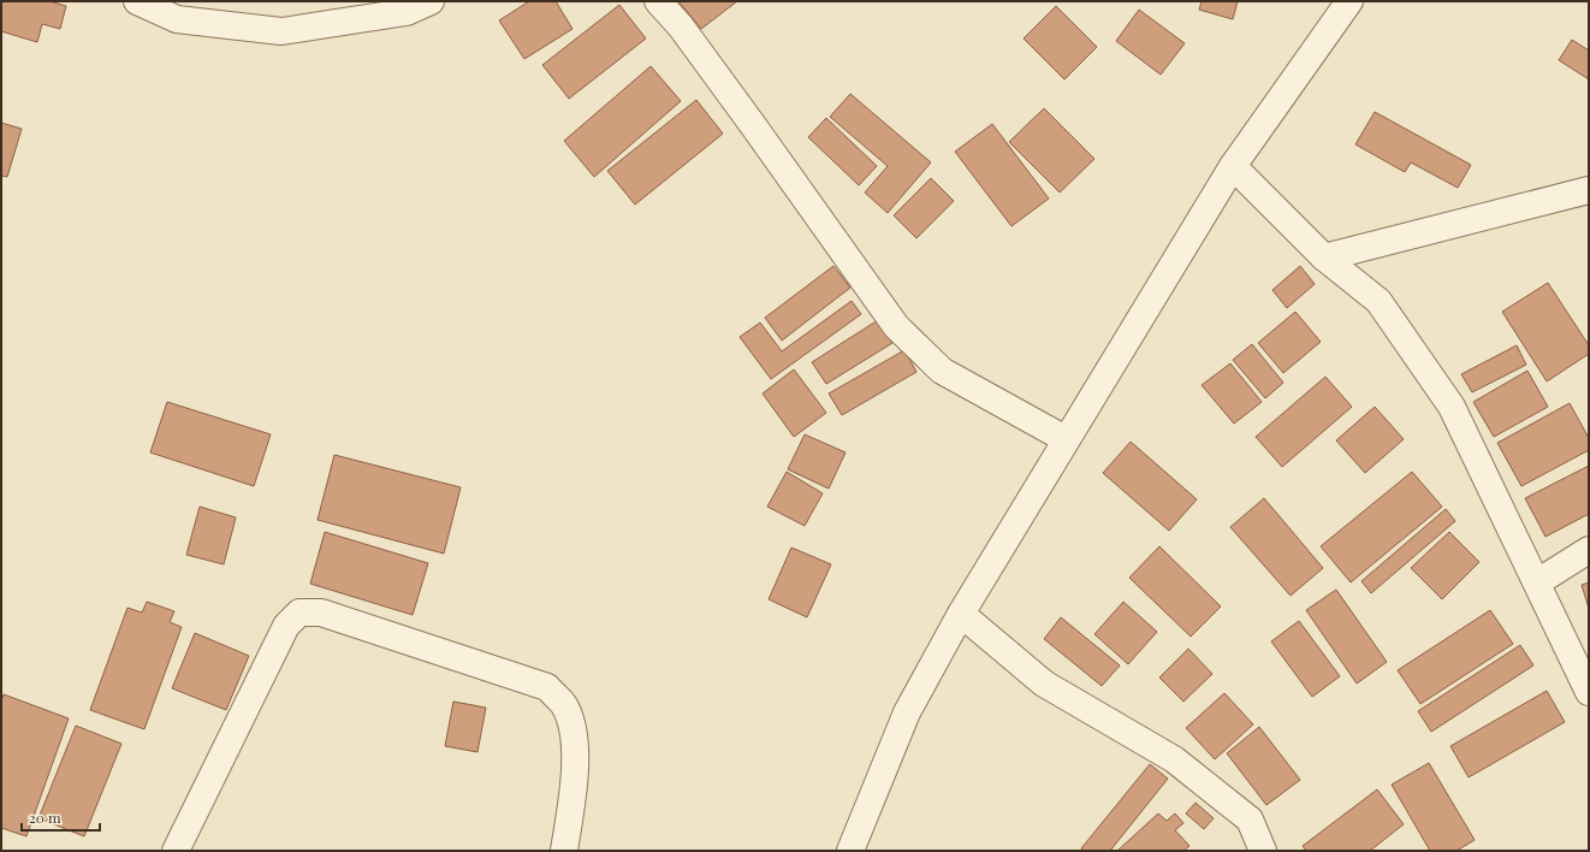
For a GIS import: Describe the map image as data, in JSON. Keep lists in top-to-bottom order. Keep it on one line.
{"scale_bar":"20 m"}
